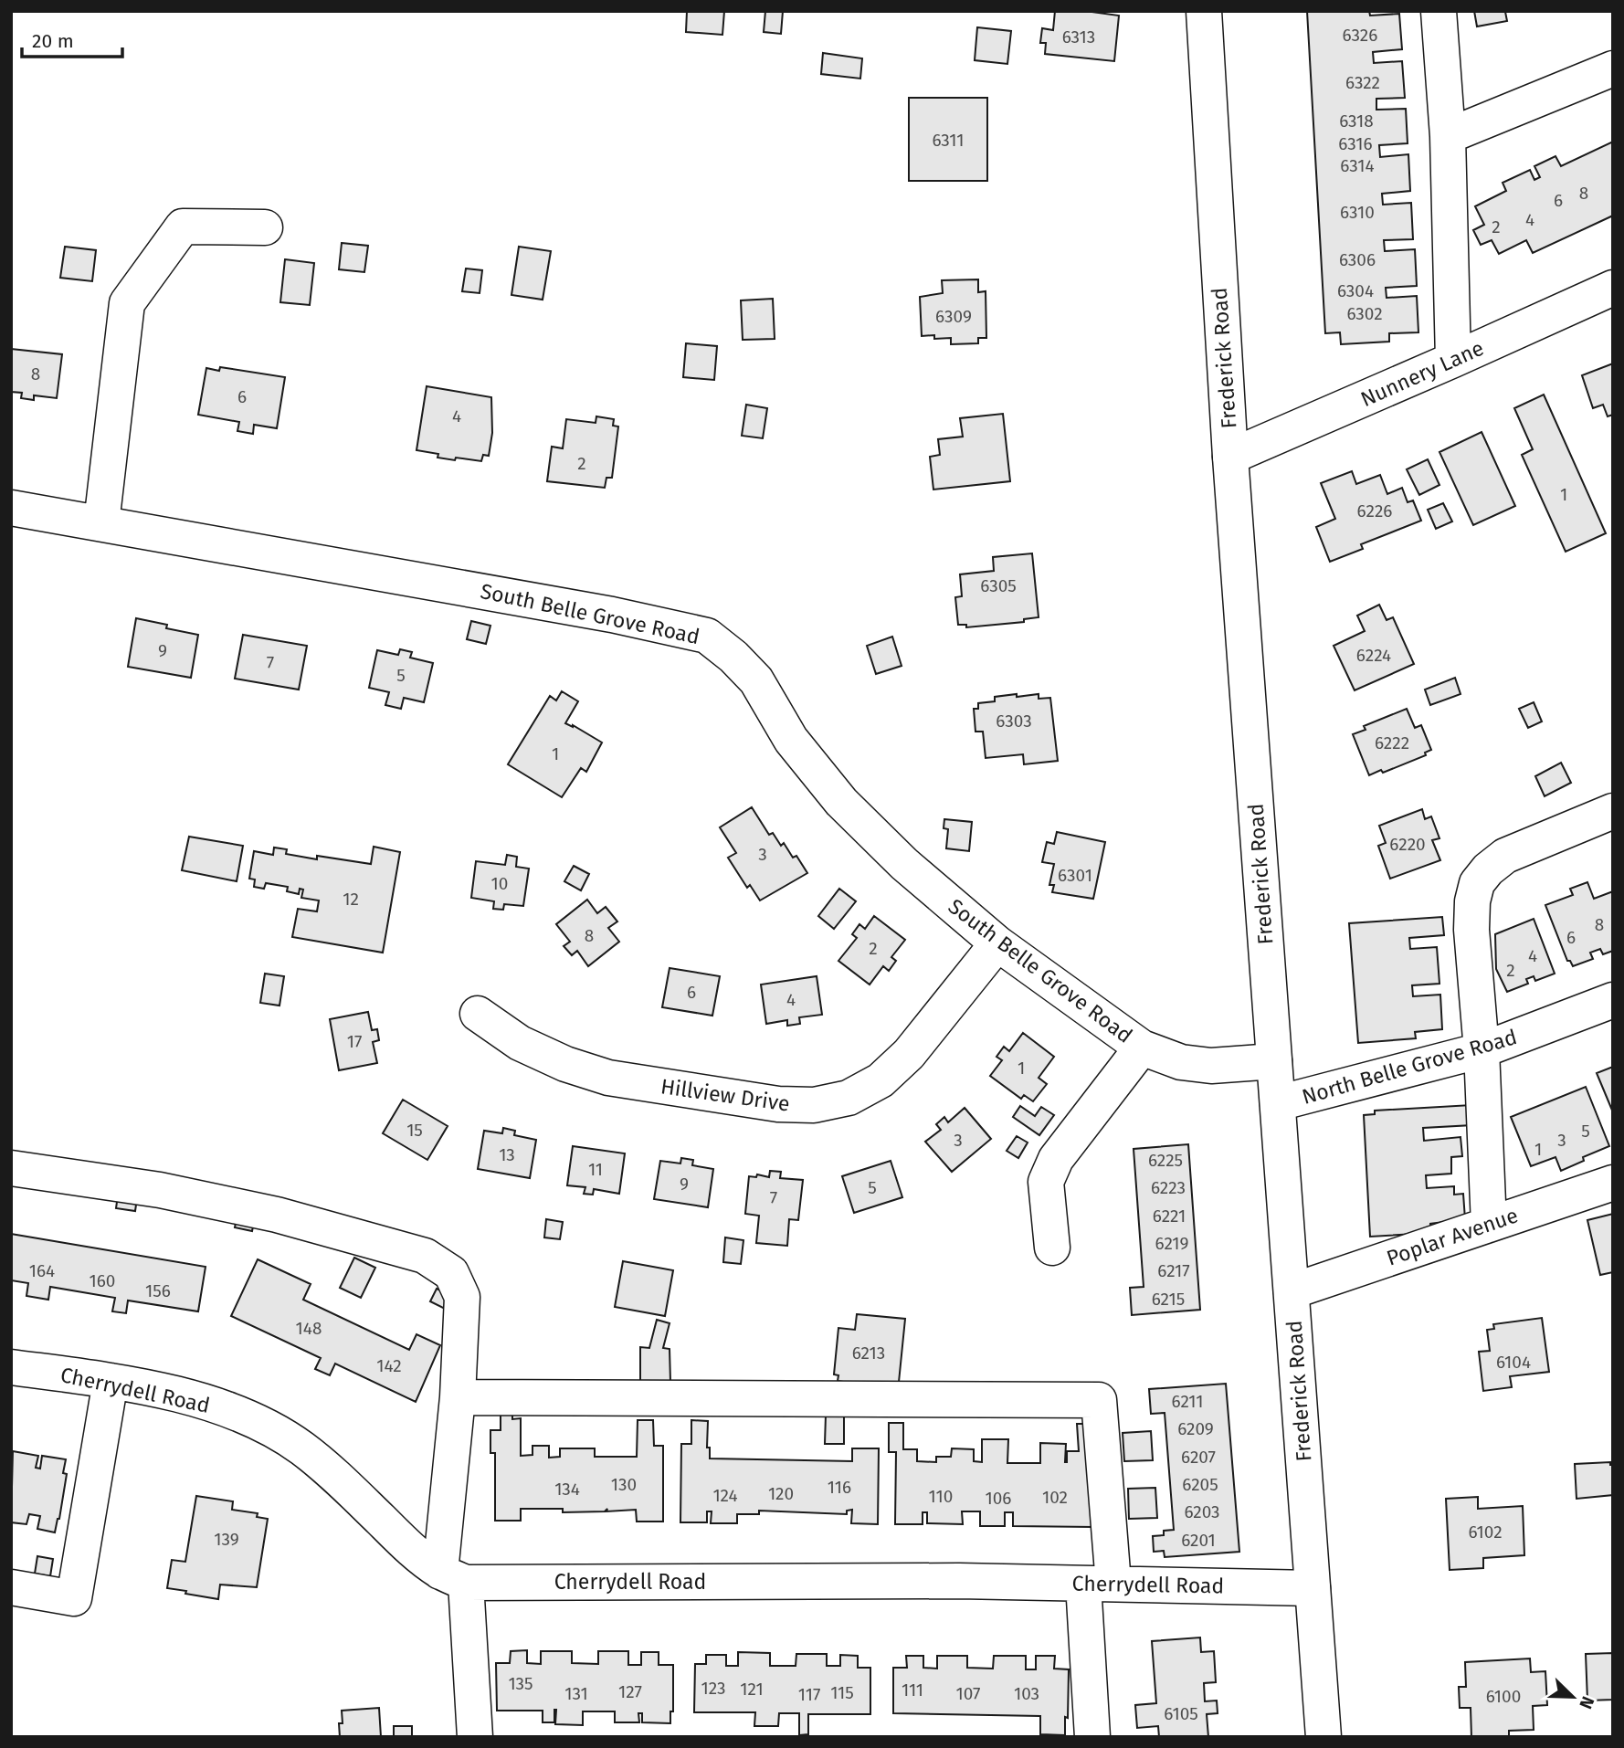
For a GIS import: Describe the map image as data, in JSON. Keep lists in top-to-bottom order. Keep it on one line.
{"streets":{"street":["Frederick Road","Nunnery Lane","South Belle Grove Road","North Belle Grove Road","Hillview Drive","Poplar Avenue","Cherrydell Road"]},"crossings":[["Frederick Road","Nunnery Lane"],["Frederick Road","South Belle Grove Road"],["Frederick Road","North Belle Grove Road"],["Frederick Road","Poplar Avenue"],["Frederick Road","Cherrydell Road"],["South Belle Grove Road","Hillview Drive"]],"house_numbers":["6326","6313","6322","6318","6311","6316","6314","8","6","6310","4","2","6306","6304","6302","6309","8","6","4","2","1","6226","6305","9","6224","7","5","6303","6222","1","6220","3","6301","10","12","8","8","6","2","4","2","6","4","17","1","15","5","3","3","1","13","6225","11","9","5","6223","7","6221","6219","164","6217","160","156","6215","148","6213","6104","142","6211","6209","6207","130","6205","116","134","120","124","110","102","106","6203","6102","139","6201","135","123","121","111","127","115","131","107","103","117","6100","6105"],"scale_bar":"20 m","north":"bottom right"}
